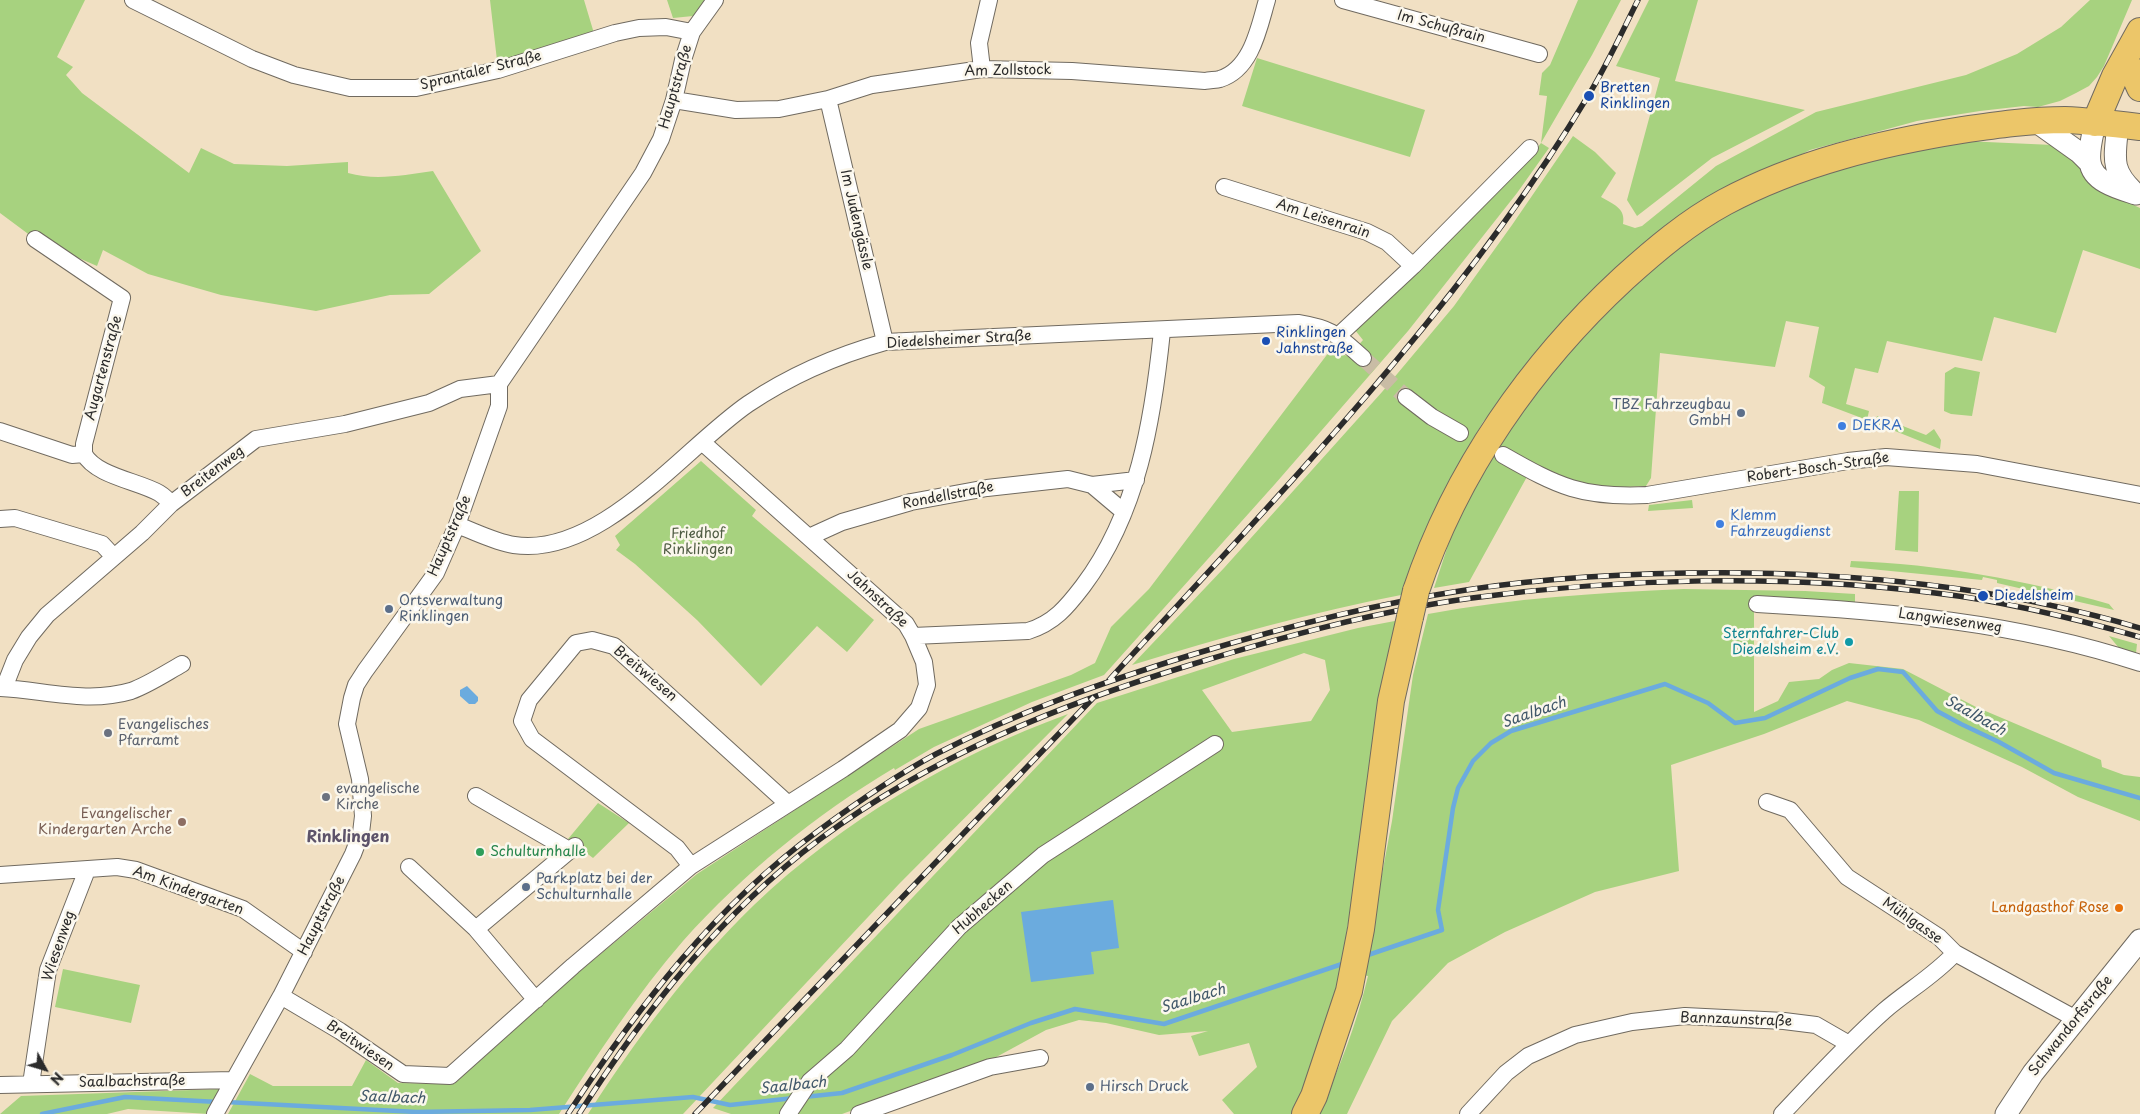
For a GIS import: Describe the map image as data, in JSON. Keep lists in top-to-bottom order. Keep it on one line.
{"streets":{"street":["Im Schußrain","Sprantaler Straße","Am Zollstock","Hauptstraße","Am Leisenrain","Im Judengässle","Diedelsheimer Straße","Augartenstraße","Robert-Bosch-Straße","Breitenweg","Rondellstraße","Jahnstraße","Langwiesenweg","Breitwiesen","Am Kindergarten","Hubhecken","Mühlgasse","Wiesenweg","Bannzaunstraße","Schwandorfstraße","Saalbachstraße"]},"crossings":[["Sprantaler Straße","Hauptstraße"],["Am Zollstock","Hauptstraße"],["Am Zollstock","Im Judengässle"],["Hauptstraße","Diedelsheimer Straße"],["Hauptstraße","Breitenweg"],["Hauptstraße","Breitwiesen"],["Hauptstraße","Am Kindergarten"],["Hauptstraße","Saalbachstraße"],["Im Judengässle","Diedelsheimer Straße"],["Diedelsheimer Straße","Jahnstraße"],["Rondellstraße","Jahnstraße"],["Jahnstraße","Breitwiesen"],["Am Kindergarten","Wiesenweg"],["Mühlgasse","Schwandorfstraße"],["Wiesenweg","Saalbachstraße"]],"districts":["Rinklingen"],"water":["Saalbach"],"parks":["Friedhof Rinklingen"],"places":["Bretten Rinklingen","Rinklingen Jahnstraße","TBZ Fahrzeugbau GmbH","DEKRA","Klemm Fahrzeugdienst","Diedelsheim","Ortsverwaltung Rinklingen","Sternfahrer-Club Diedelsheim e.V.","Evangelisches Pfarramt","evangelische Kirche","Evangelischer Kindergarten Arche","Schulturnhalle","Parkplatz bei der Schulturnhalle","Landgasthof Rose","Hirsch Druck"],"north":"bottom right"}
